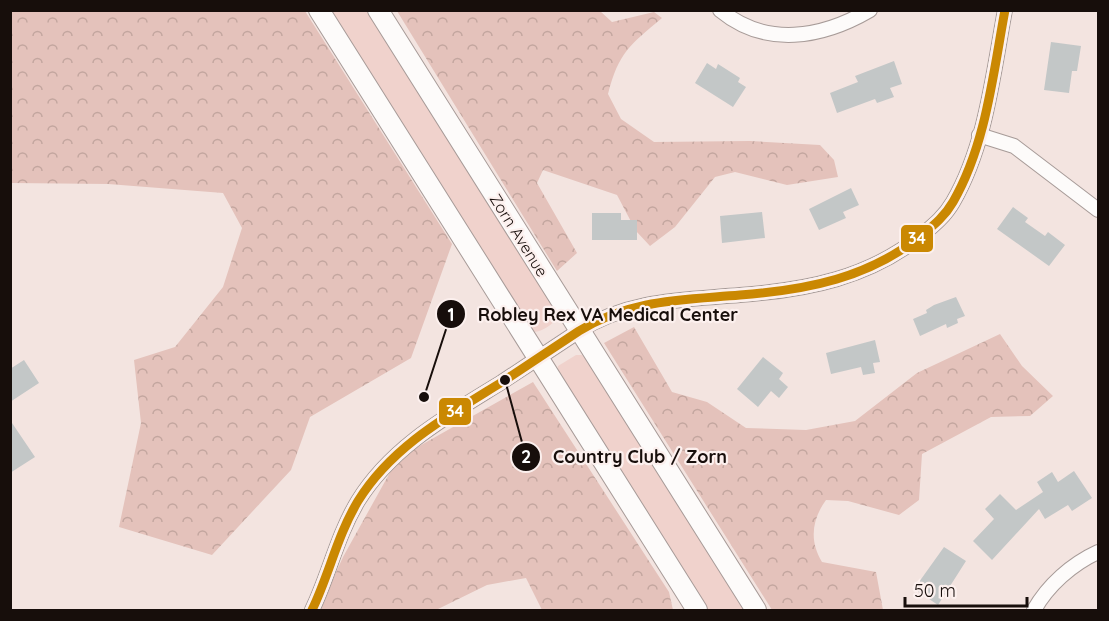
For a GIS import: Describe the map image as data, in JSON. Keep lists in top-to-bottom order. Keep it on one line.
{"streets":{"main road":["Zorn Avenue"]},"places":["Country Club / Zorn","Robley Rex VA Medical Center"],"lines":["transit line 34"],"scale_bar":"50 m"}
